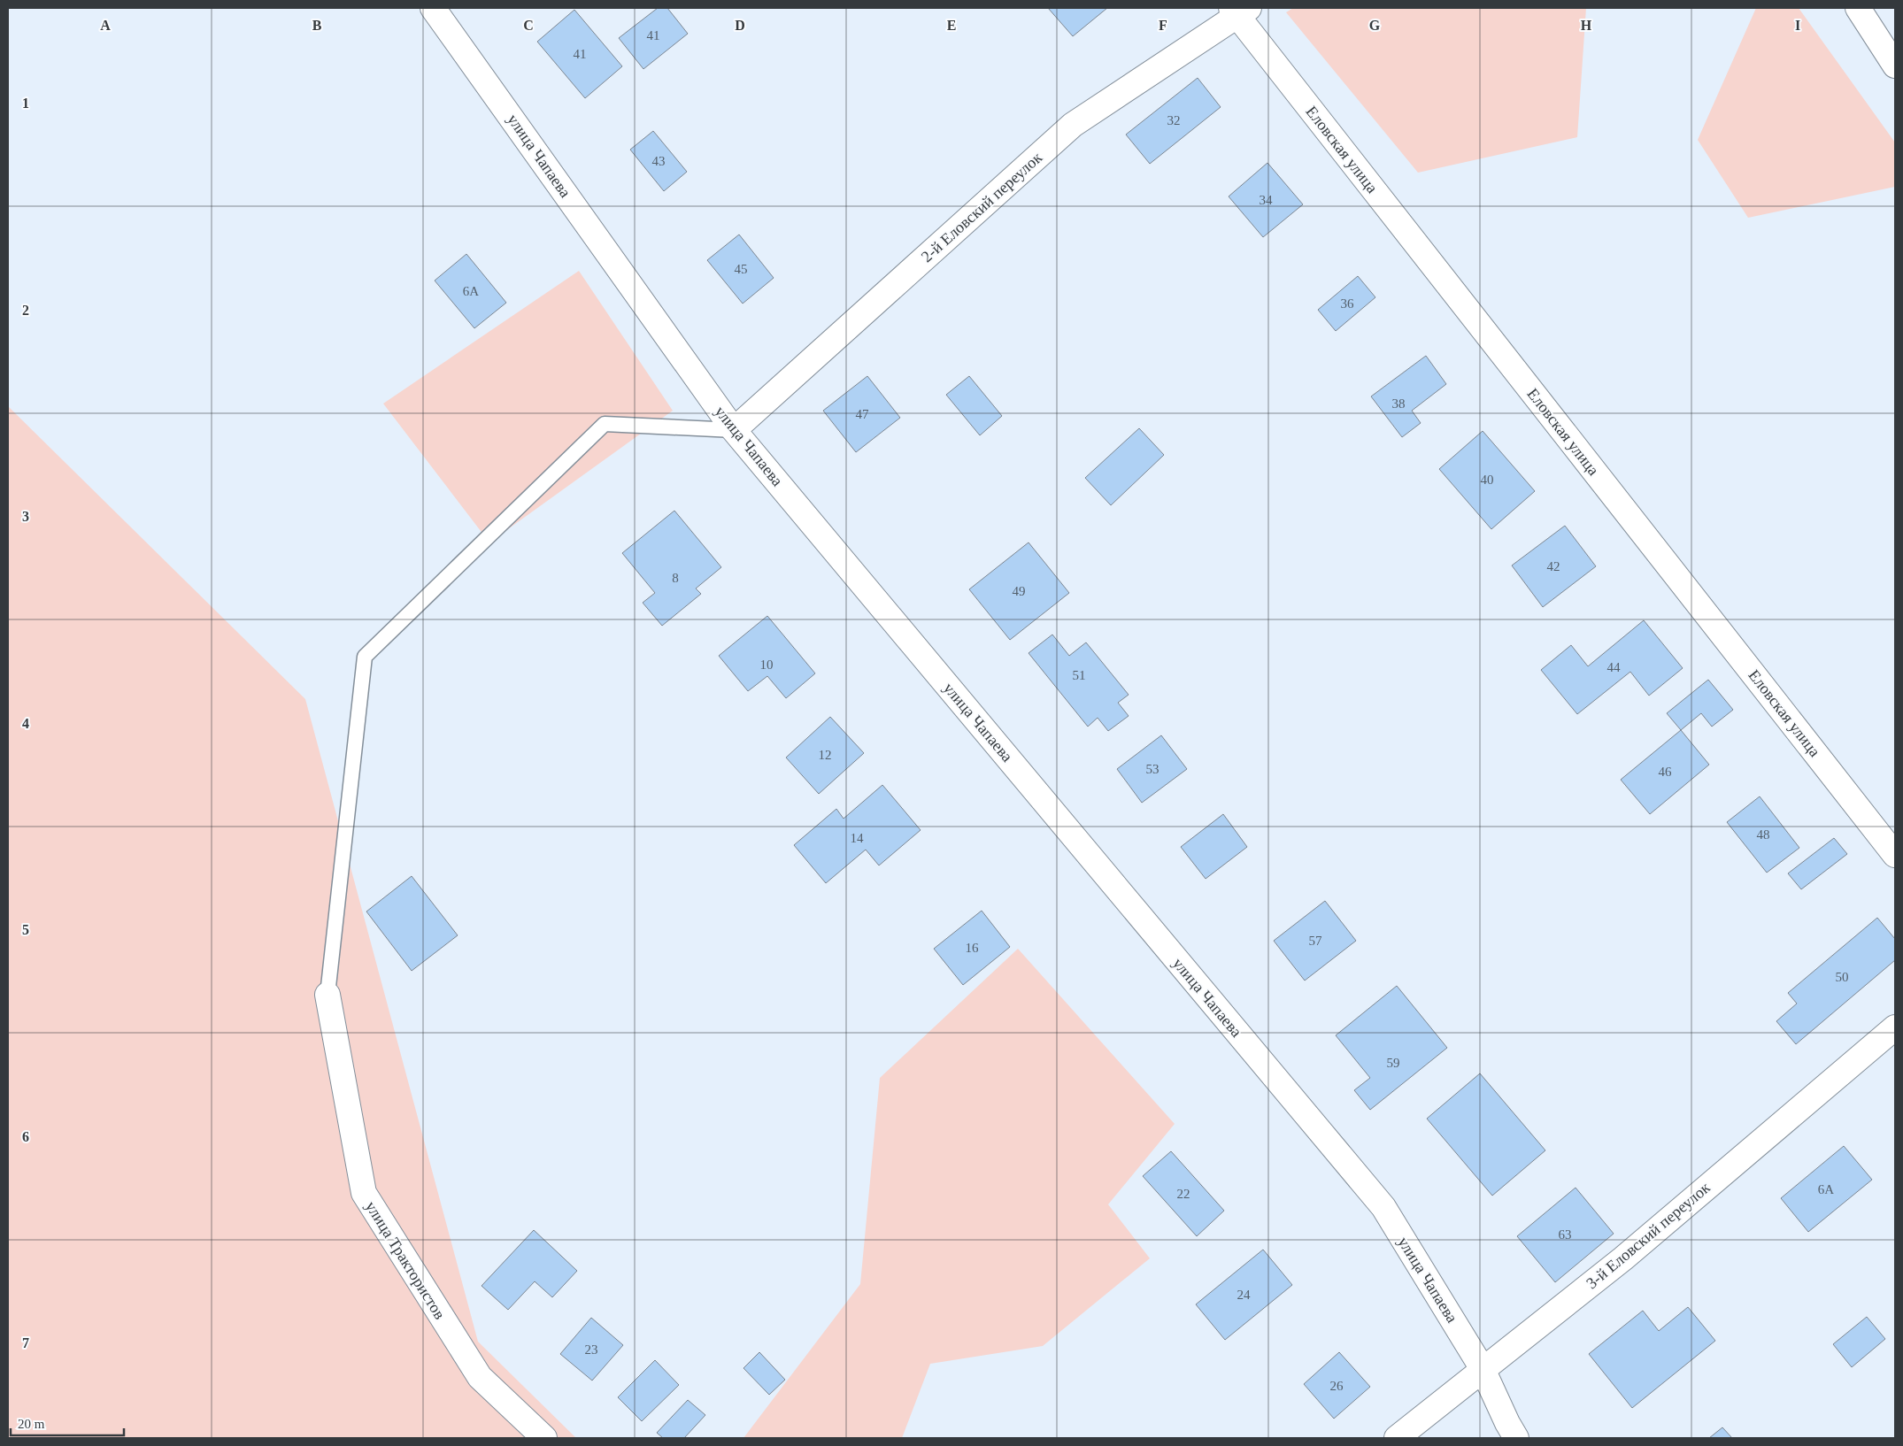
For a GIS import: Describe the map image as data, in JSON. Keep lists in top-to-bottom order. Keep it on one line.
{"streets":{"street":["Еловская улица","улица Чапаева","2-й Еловский переулок","3-й Еловский переулок","улица Трактористов"]},"crossings":[["Еловская улица","2-й Еловский переулок"],["улица Чапаева","2-й Еловский переулок"],["улица Чапаева","3-й Еловский переулок"]],"house_numbers":["41","41","32","43","34","45","6А","36","38","47","40","42","8","49","10","44","51","12","53","46","48","14","57","16","50","59","6А","22","63","24","23","26"],"scale_bar":"20 m","grid":{"columns":["A","B","C","D","E","F","G","H","I"],"rows":["1","2","3","4","5","6","7"]}}
